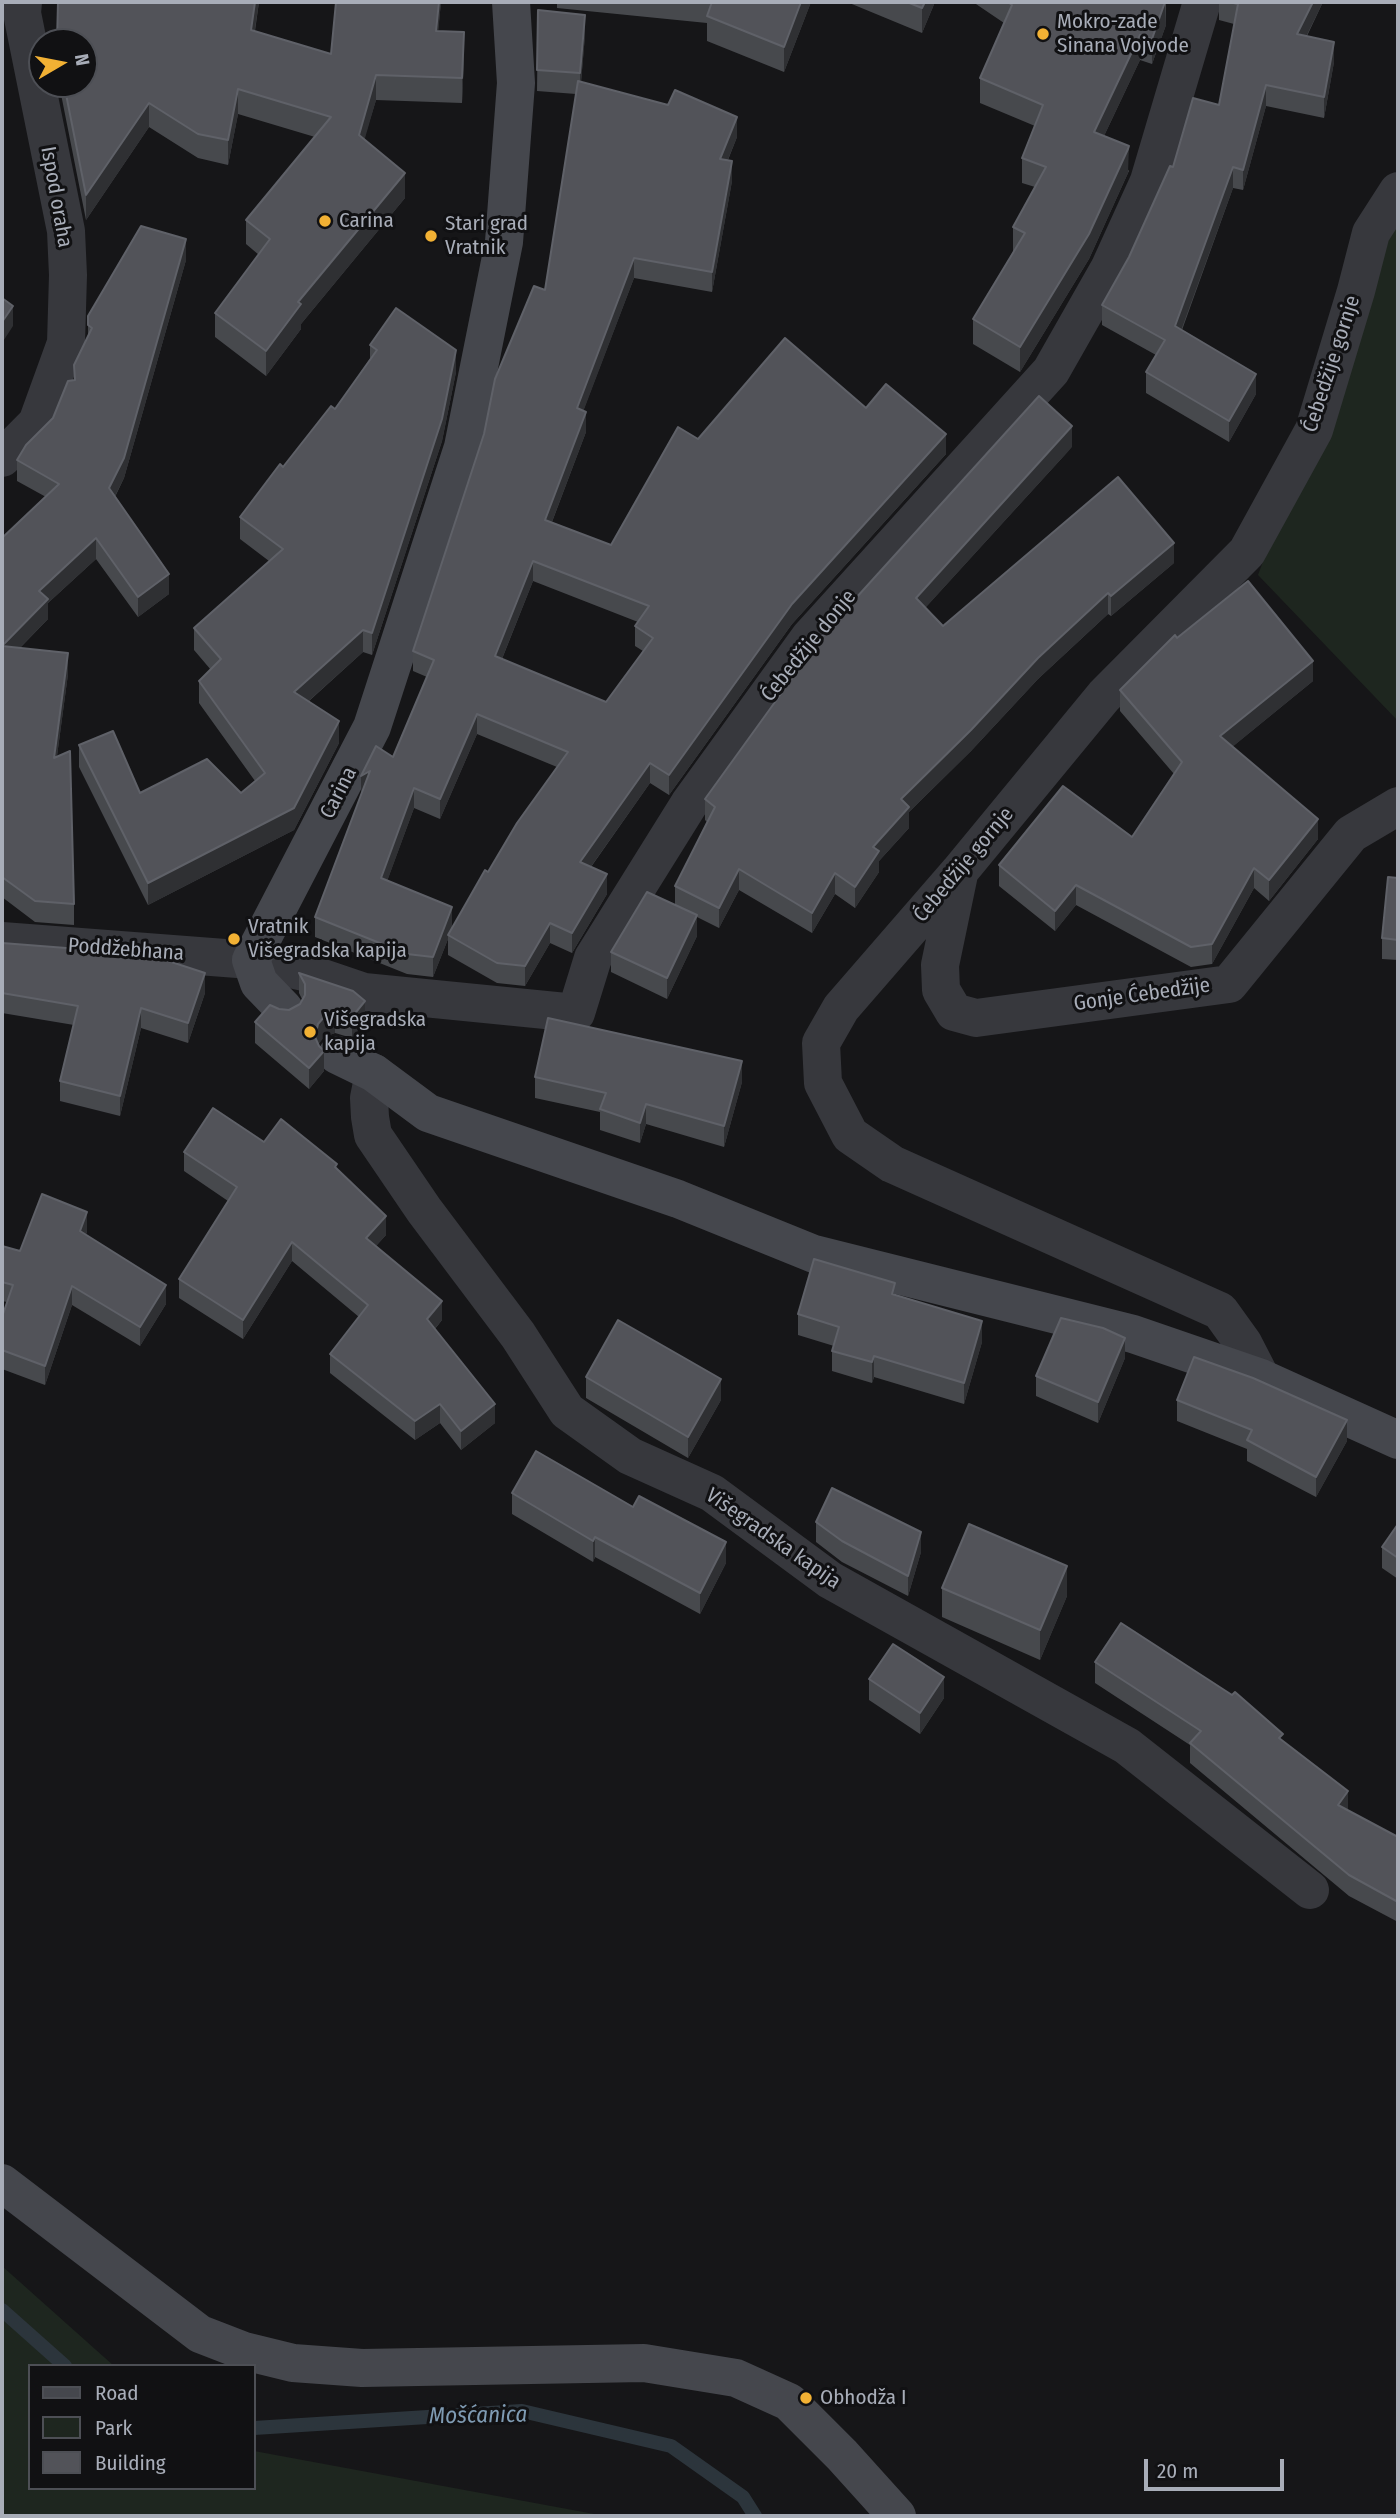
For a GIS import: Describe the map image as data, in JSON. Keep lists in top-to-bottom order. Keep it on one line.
{"streets":{"street":["Ispod oraha","Ćebedžije gornje","Ćebedžije donje","Carina","Poddžebhana","Gonje Ćebedžije","Višegradska kapija"]},"crossings":[["Ćebedžije gornje","Gonje Ćebedžije"],["Ćebedžije donje","Carina"],["Ćebedžije donje","Poddžebhana"],["Carina","Poddžebhana"]],"water":["Mošćanica"],"places":["Mokro-zade Sinana Vojvode","Carina","Stari grad Vratnik","Vratnik Višegradska kapija","Višegradska kapija","Obhodža I"],"legend":["Road","Park","Building"],"scale_bar":"20 m","north":"right"}
